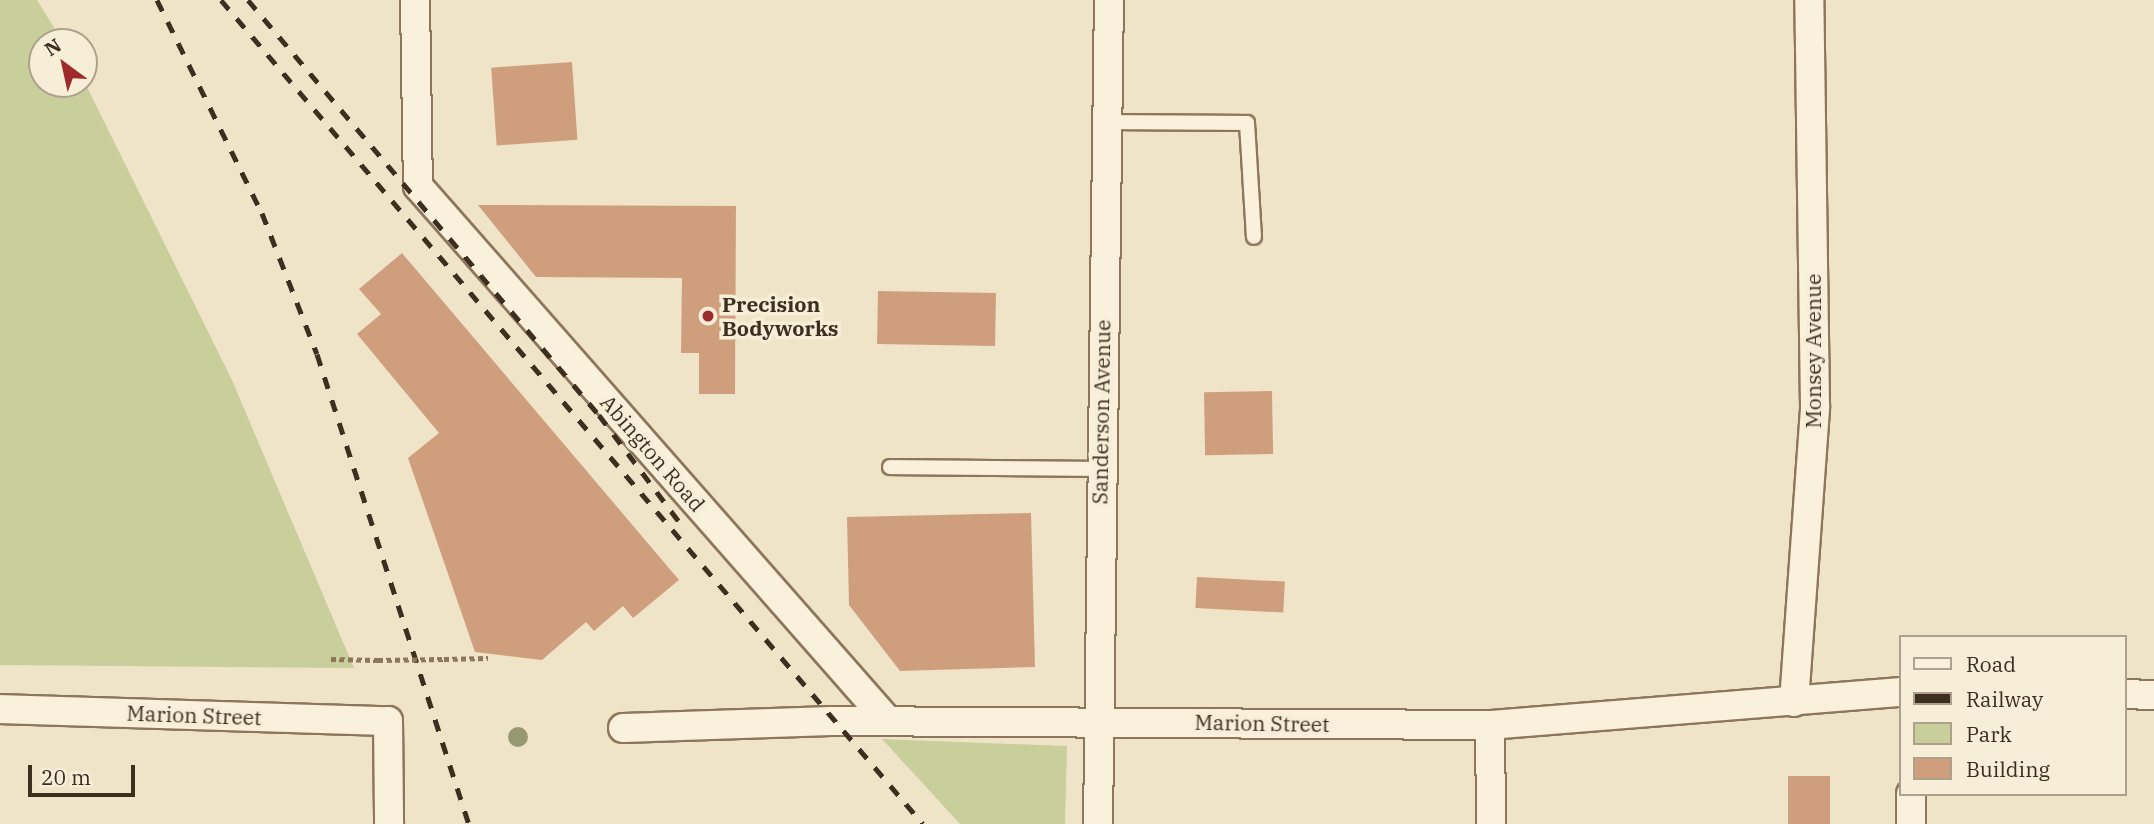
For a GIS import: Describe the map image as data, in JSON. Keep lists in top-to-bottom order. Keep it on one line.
{"streets":{"street":["Monsey Avenue","Sanderson Avenue","Abington Road","Marion Street"]},"crossings":[["Monsey Avenue","Marion Street"],["Sanderson Avenue","Marion Street"],["Abington Road","Marion Street"]],"places":["Precision Bodyworks"],"legend":["Road","Railway","Park","Building"],"scale_bar":"20 m","north":"top left"}
